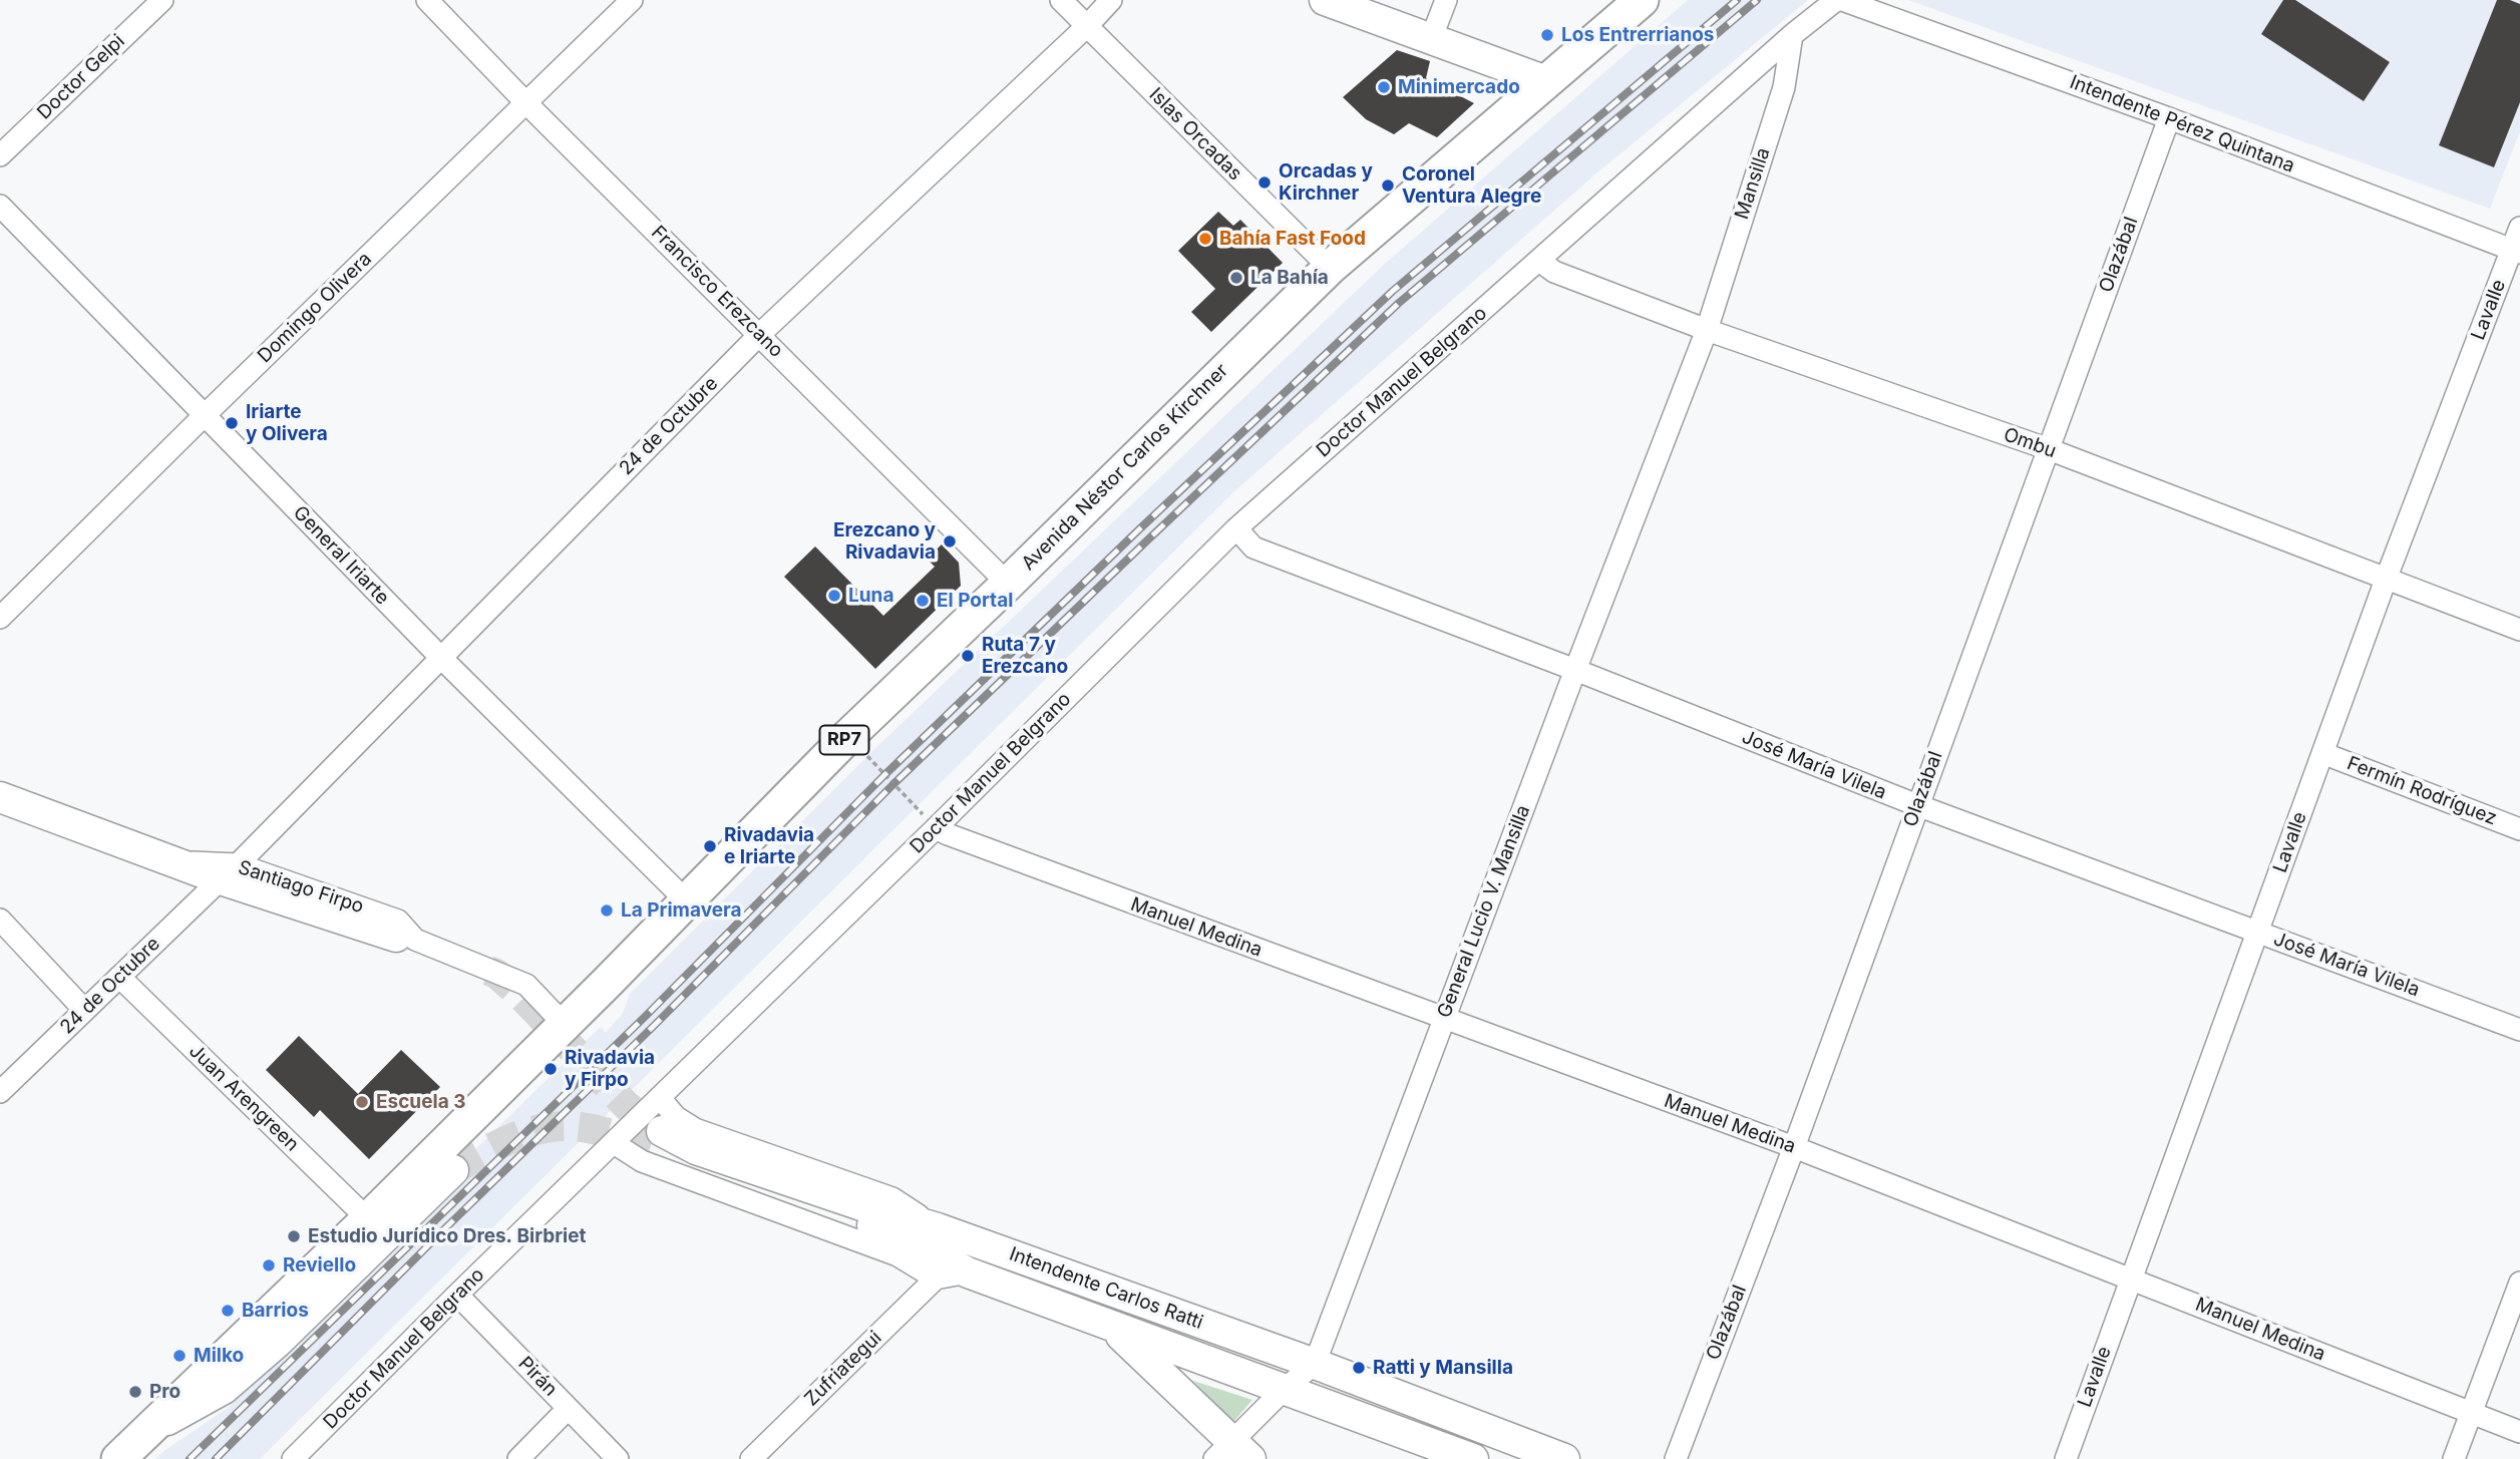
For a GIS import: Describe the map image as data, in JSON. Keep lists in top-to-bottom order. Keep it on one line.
{"streets":{"main road":["Avenida Néstor Carlos Kirchner","RP7","Santiago Firpo","Intendente Carlos Ratti"],"street":["Doctor Gelpi","Intendente Pérez Quintana","Islas Orcadas","Mansilla","Olazábal","Francisco Erezcano","Domingo Olivera","Lavalle","Doctor Manuel Belgrano","24 de Octubre","Ombu","General Iriarte","José María Vilela","Fermín Rodríguez","General Lucio V. Mansilla","Manuel Medina","Juan Arengreen","Zufriategui","Pirán"]},"crossings":[["Intendente Pérez Quintana","Olazábal"],["Intendente Pérez Quintana","Lavalle"],["Islas Orcadas","24 de Octubre"],["Islas Orcadas","Avenida Néstor Carlos Kirchner"],["Mansilla","Doctor Manuel Belgrano"],["Mansilla","Ombu"],["Mansilla","General Lucio V. Mansilla"],["Olazábal","Ombu"],["Olazábal","José María Vilela"],["Olazábal","Manuel Medina"],["Francisco Erezcano","Domingo Olivera"],["Francisco Erezcano","24 de Octubre"],["Francisco Erezcano","Avenida Néstor Carlos Kirchner"],["Domingo Olivera","General Iriarte"],["Lavalle","Ombu"],["Lavalle","José María Vilela"],["Lavalle","Fermín Rodríguez"],["Lavalle","Manuel Medina"],["Doctor Manuel Belgrano","Ombu"],["Doctor Manuel Belgrano","José María Vilela"],["Doctor Manuel Belgrano","Manuel Medina"],["Doctor Manuel Belgrano","Intendente Carlos Ratti"],["Doctor Manuel Belgrano","Pirán"],["24 de Octubre","General Iriarte"],["24 de Octubre","Santiago Firpo"],["24 de Octubre","Juan Arengreen"],["Ombu","General Lucio V. Mansilla"],["Avenida Néstor Carlos Kirchner","General Iriarte"],["Avenida Néstor Carlos Kirchner","Santiago Firpo"],["Avenida Néstor Carlos Kirchner","Juan Arengreen"],["José María Vilela","General Lucio V. Mansilla"],["General Lucio V. Mansilla","Manuel Medina"],["General Lucio V. Mansilla","Intendente Carlos Ratti"]],"places":["Los Entrerrianos","Minimercado","Orcadas y Kirchner","Coronel Ventura Alegre","Bahía Fast Food","La Bahía","Iriarte y Olivera","Erezcano y Rivadavia","Luna","El Portal","Ruta 7 y Erezcano","Rivadavia e Iriarte","La Primavera","Rivadavia y Firpo","Escuela 3","Estudio Jurídico Dres. Birbriet","Reviello","Barrios","Milko","Ratti y Mansilla","Pro"]}
